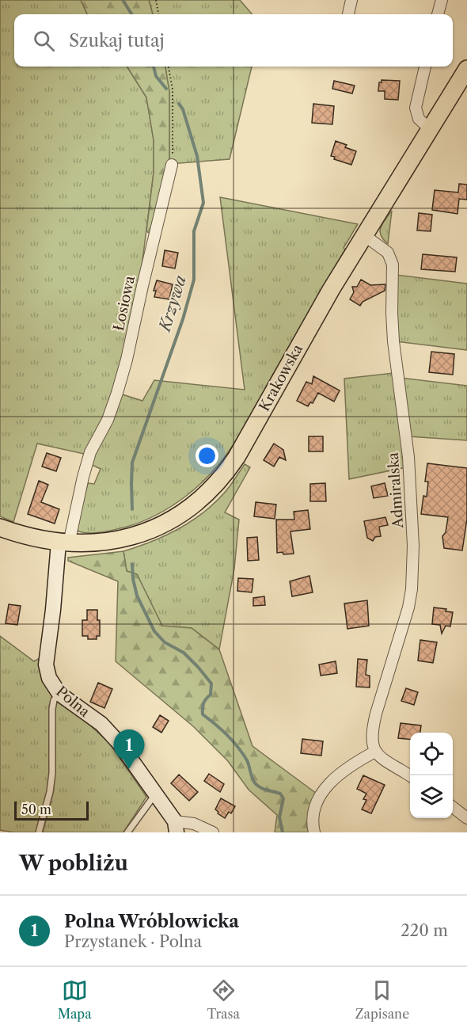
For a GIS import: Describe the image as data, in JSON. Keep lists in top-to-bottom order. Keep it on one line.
{"streets":{"main road":["Krakowska"],"street":["Łosiowa","Admiralska","Polna"]},"crossings":[["Łosiowa","Krakowska"],["Łosiowa","Polna"],["Krakowska","Admiralska"],["Krakowska","Polna"]],"water":["Krzywa"],"scale_bar":"50 m","page":{"search":"Szukaj tutaj","pins":"1","scale":"50 m","heading":"W pobliżu","list":[{"mark":"1","name":"Polna Wróblowicka","note":"Przystanek · Polna","value":"220 m"}],"nav":["Mapa","Trasa","Zapisane"]}}
